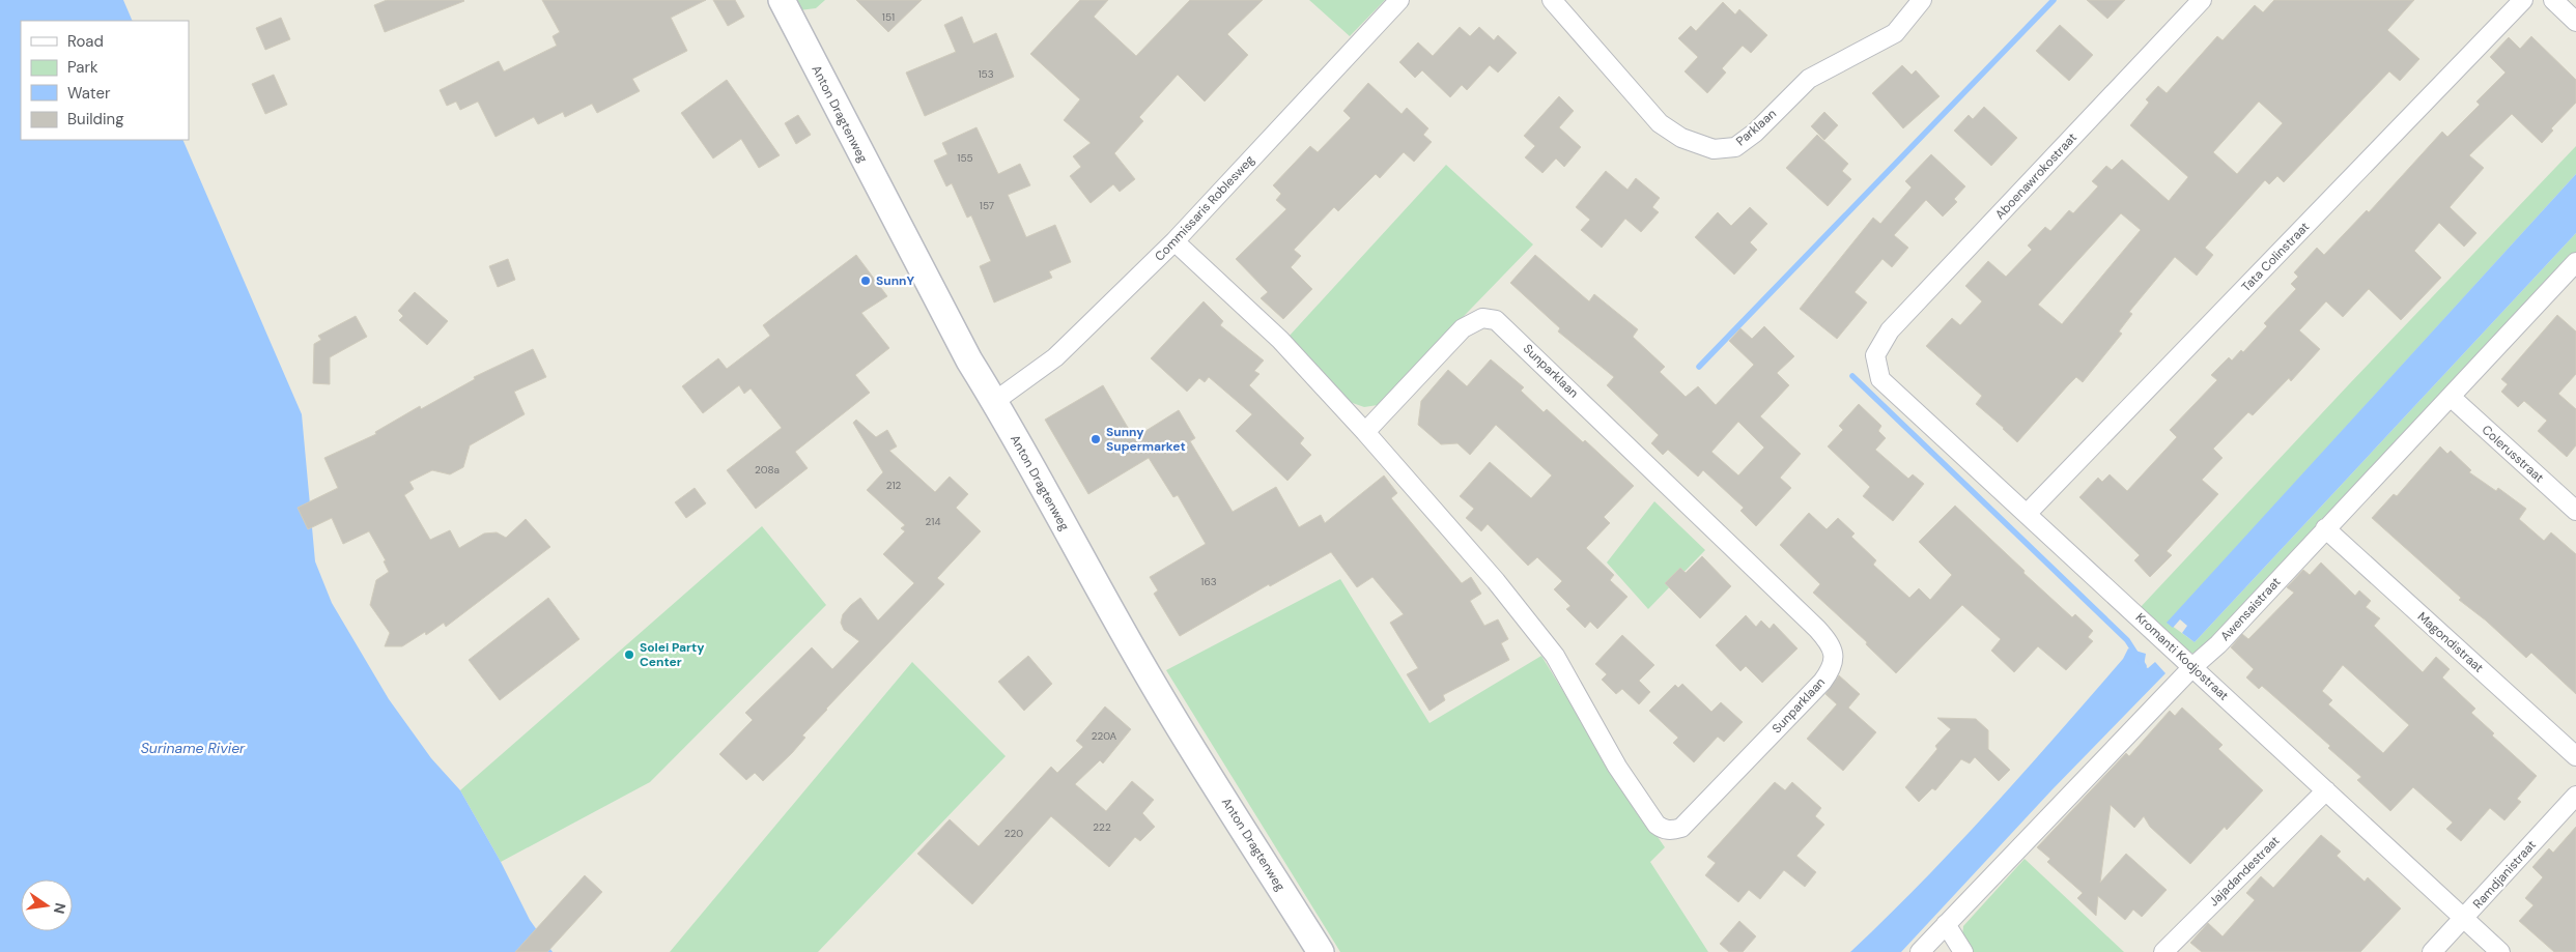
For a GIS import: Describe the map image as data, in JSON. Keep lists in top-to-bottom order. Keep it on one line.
{"streets":{"main road":["Anton Dragtenweg"],"street":["Parklaan","Aboenawrokostraat","Commissaris Roblesweg","Tata Colinstraat","Sunparklaan","Colerusstraat","Awensaistraat","Magondistraat","Kromanti Kodjostraat","Jajadandestraat","Ramdjanistraat"]},"crossings":[["Anton Dragtenweg","Commissaris Roblesweg"],["Aboenawrokostraat","Kromanti Kodjostraat"],["Commissaris Roblesweg","Sunparklaan"],["Tata Colinstraat","Kromanti Kodjostraat"],["Colerusstraat","Awensaistraat"],["Awensaistraat","Magondistraat"],["Awensaistraat","Kromanti Kodjostraat"],["Kromanti Kodjostraat","Jajadandestraat"],["Kromanti Kodjostraat","Ramdjanistraat"]],"water":["Suriname Rivier"],"places":["SunnY","Sunny Supermarket","Solei Party Center"],"house_numbers":["151","153","155","157","208a","212","214","163","220A","222","220"],"legend":["Road","Park","Water","Building"],"north":"right"}
